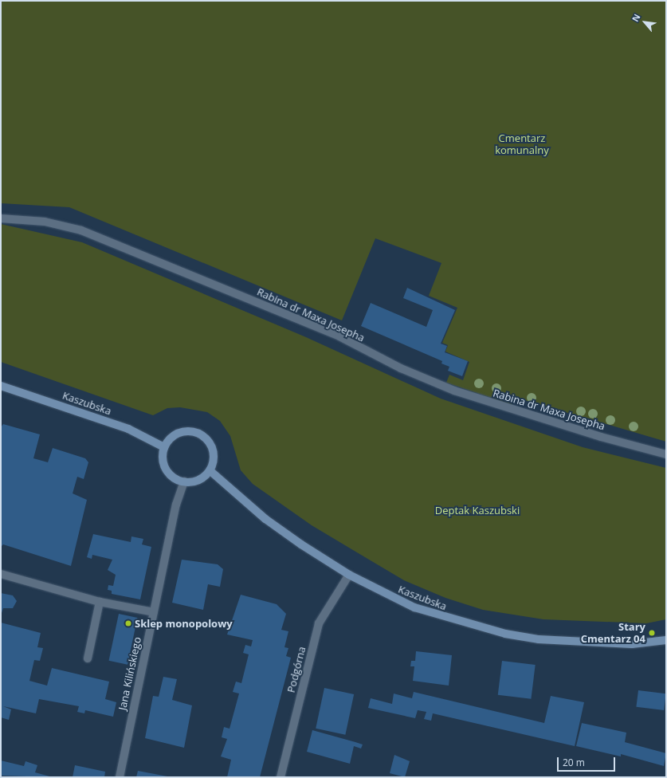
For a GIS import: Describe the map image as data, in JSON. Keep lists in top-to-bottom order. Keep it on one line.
{"streets":{"main road":["Kaszubska"],"street":["Rabina dr Maxa Josepha","Podgórna","Jana Kilińskiego"]},"crossings":[["Kaszubska","Podgórna"],["Kaszubska","Jana Kilińskiego"]],"parks":["Cmentarz komunalny","Deptak Kaszubski"],"places":["Sklep monopolowy","Stary Cmentarz 04"],"scale_bar":"20 m","north":"top left"}
